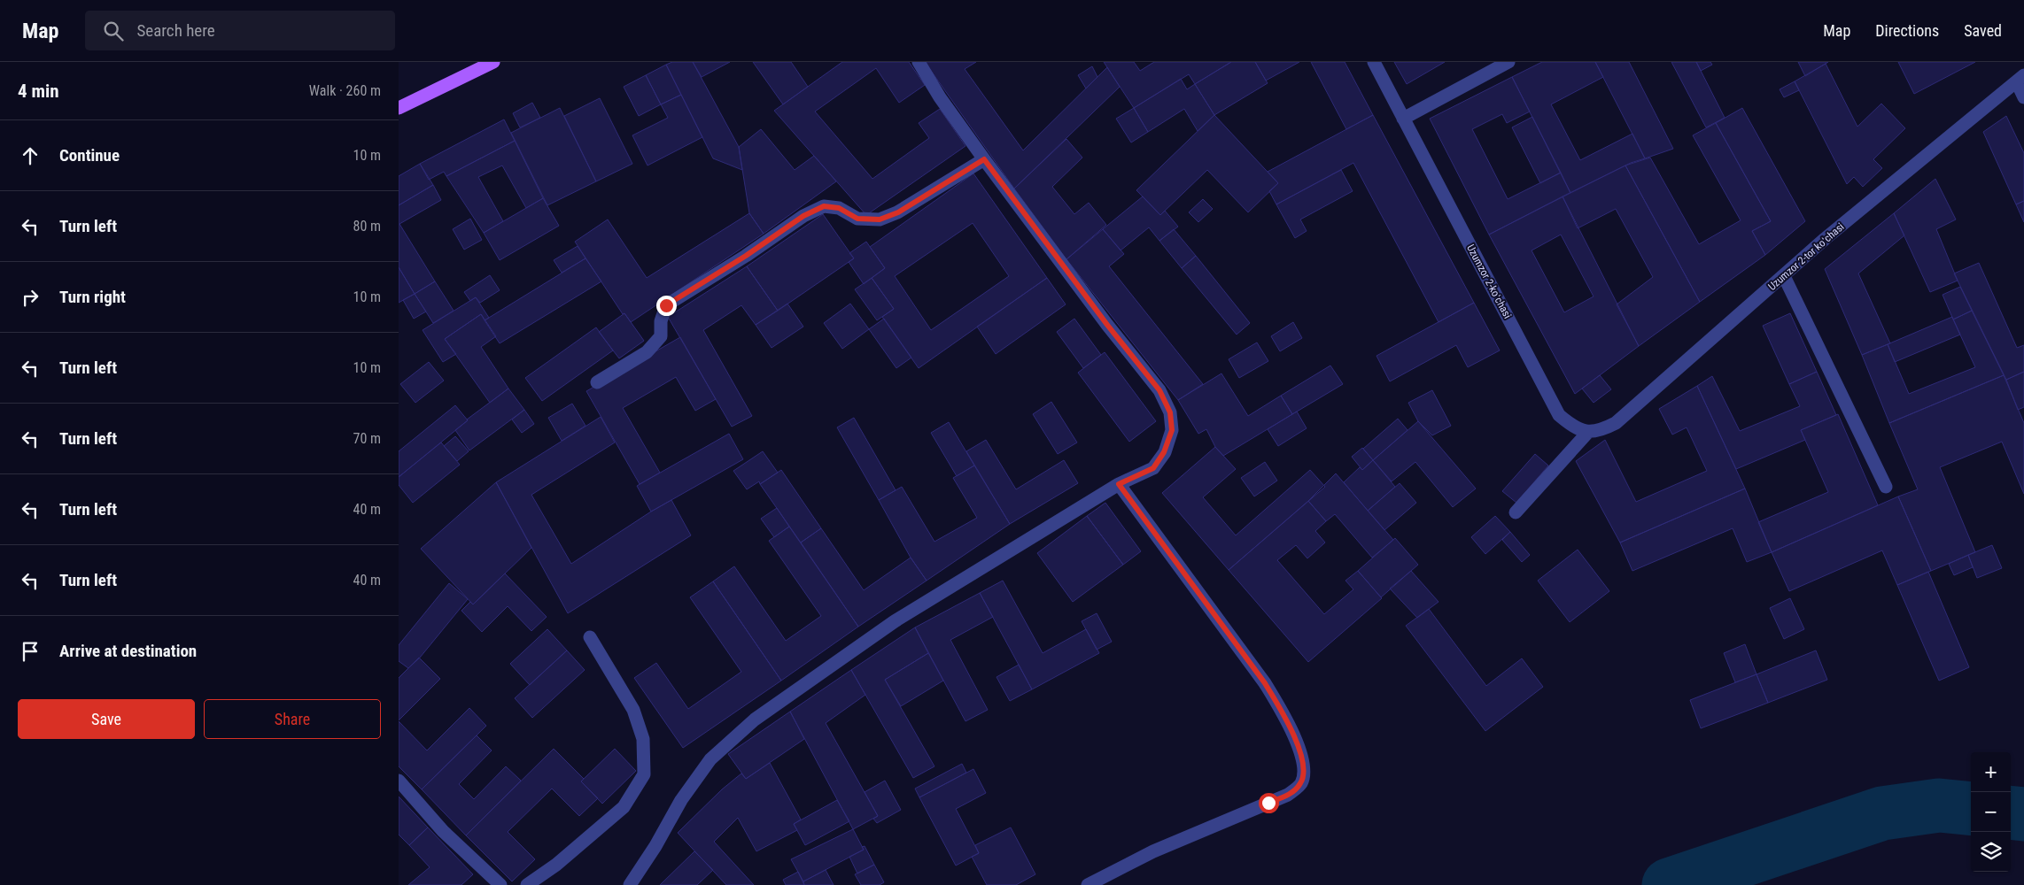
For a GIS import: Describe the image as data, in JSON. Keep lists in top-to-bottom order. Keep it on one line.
{"streets":{"street":["Uzumzor 2-tor koʻchasi","Uzumzor 2-koʻchasi"]},"crossings":[["Uzumzor 2-tor koʻchasi","Uzumzor 2-koʻchasi"]],"page":{"header":"Map","search":"Search here","nav":["Map","Directions","Saved"],"heading":["4 min","Walk · 260 m"],"list":[["Continue","10 m"],["Turn left","80 m"],["Turn right","10 m"],["Turn left","10 m"],["Turn left","70 m"],["Turn left","40 m"],["Turn left","40 m"],"Arrive at destination"],"buttons":["Save","Share"],"map_buttons":["+","−"]}}
